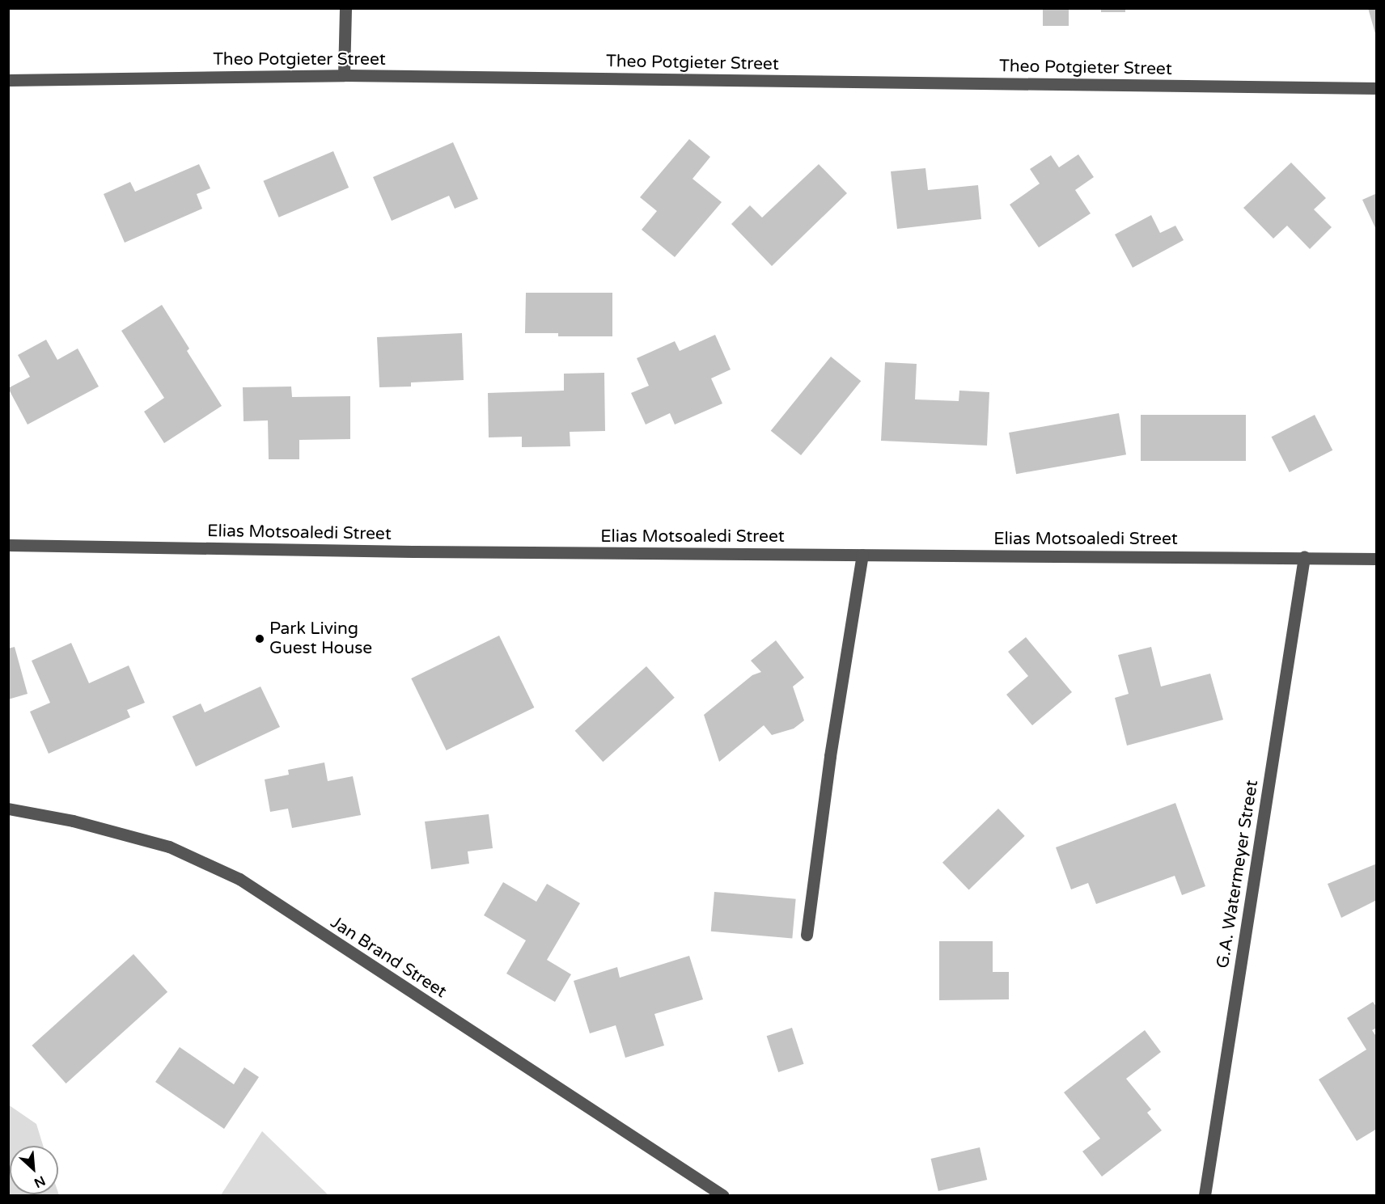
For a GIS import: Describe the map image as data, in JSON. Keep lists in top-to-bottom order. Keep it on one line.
{"streets":{"street":["Theo Potgieter Street","Elias Motsoaledi Street","G.A. Watermeyer Street","Jan Brand Street"]},"crossings":[["Elias Motsoaledi Street","G.A. Watermeyer Street"]],"places":["Park Living Guest House"],"north":"bottom right"}
